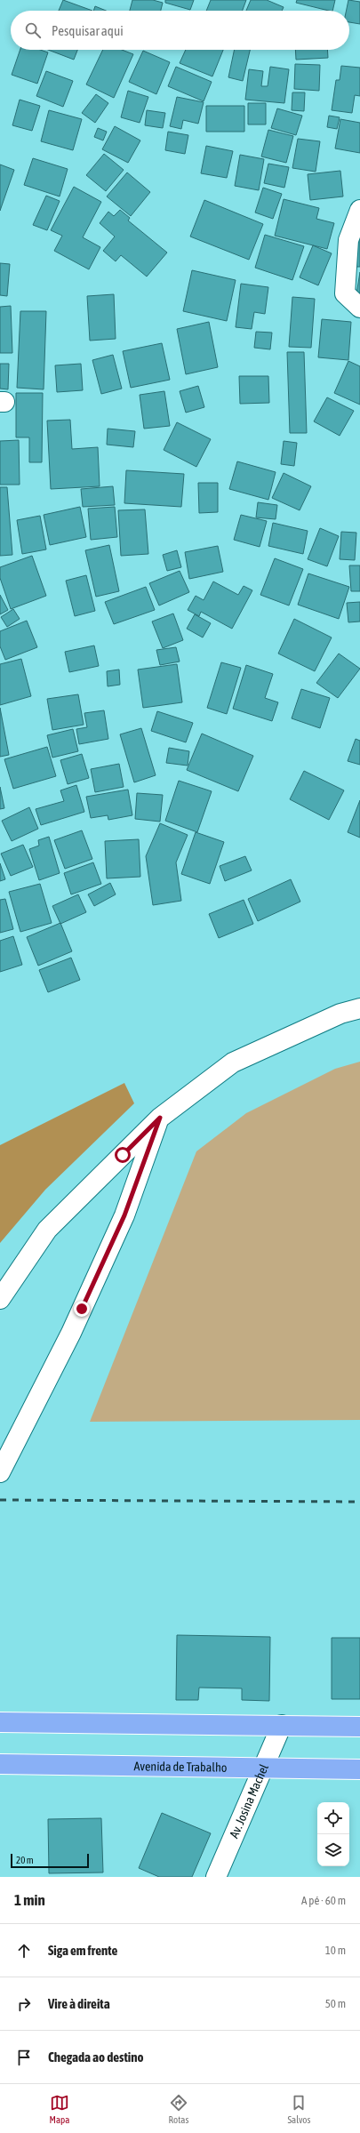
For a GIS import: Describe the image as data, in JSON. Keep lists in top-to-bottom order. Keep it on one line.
{"streets":{"highway":["Avenida de Trabalho"],"street":["Av. Josina Machel"]},"crossings":[["Avenida de Trabalho","Av. Josina Machel"]],"scale_bar":"20 m","page":{"search":"Pesquisar aqui","scale":"20 m","heading":["1 min","A pé · 60 m"],"list":[["Siga em frente","10 m"],["Vire à direita","50 m"],"Chegada ao destino"],"nav":["Mapa","Rotas","Salvos"]}}
